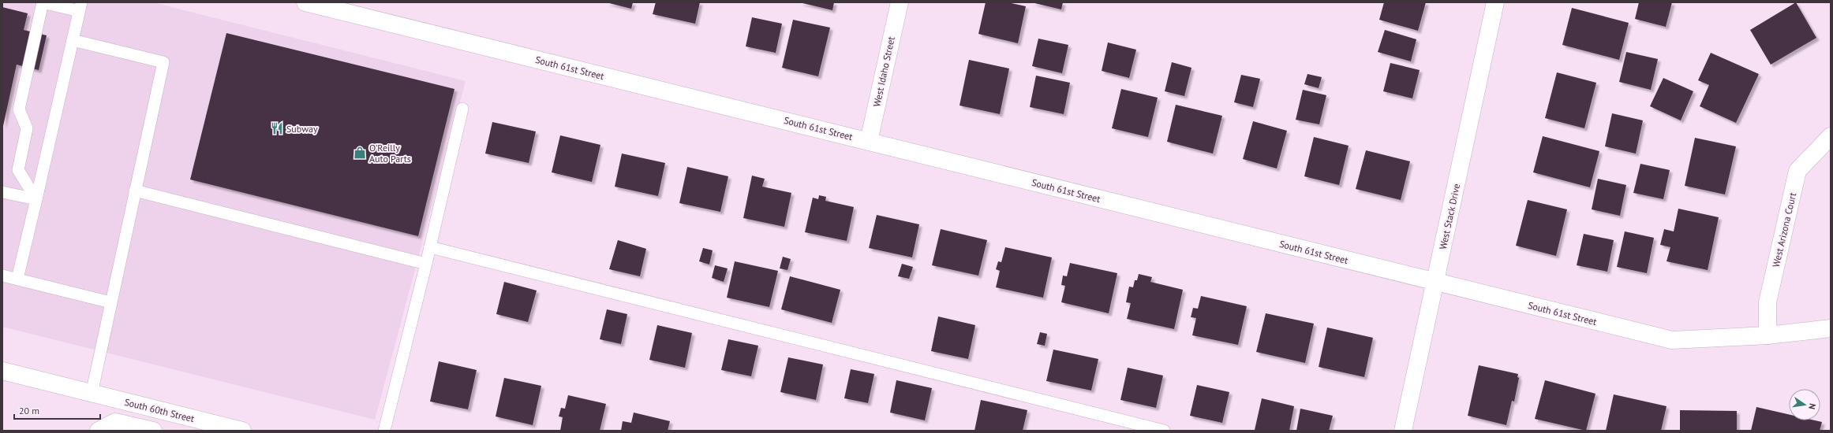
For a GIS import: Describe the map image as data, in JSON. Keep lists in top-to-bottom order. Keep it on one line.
{"streets":{"street":["South 61st Street","West Idaho Street","West Stack Drive","West Arizona Court","South 60th Street"]},"crossings":[["South 61st Street","West Idaho Street"],["South 61st Street","West Stack Drive"],["South 61st Street","West Arizona Court"]],"places":{"restaurant":["Subway"],"shop":["O'Reilly Auto Parts"]},"scale_bar":"20 m","north":"right"}
